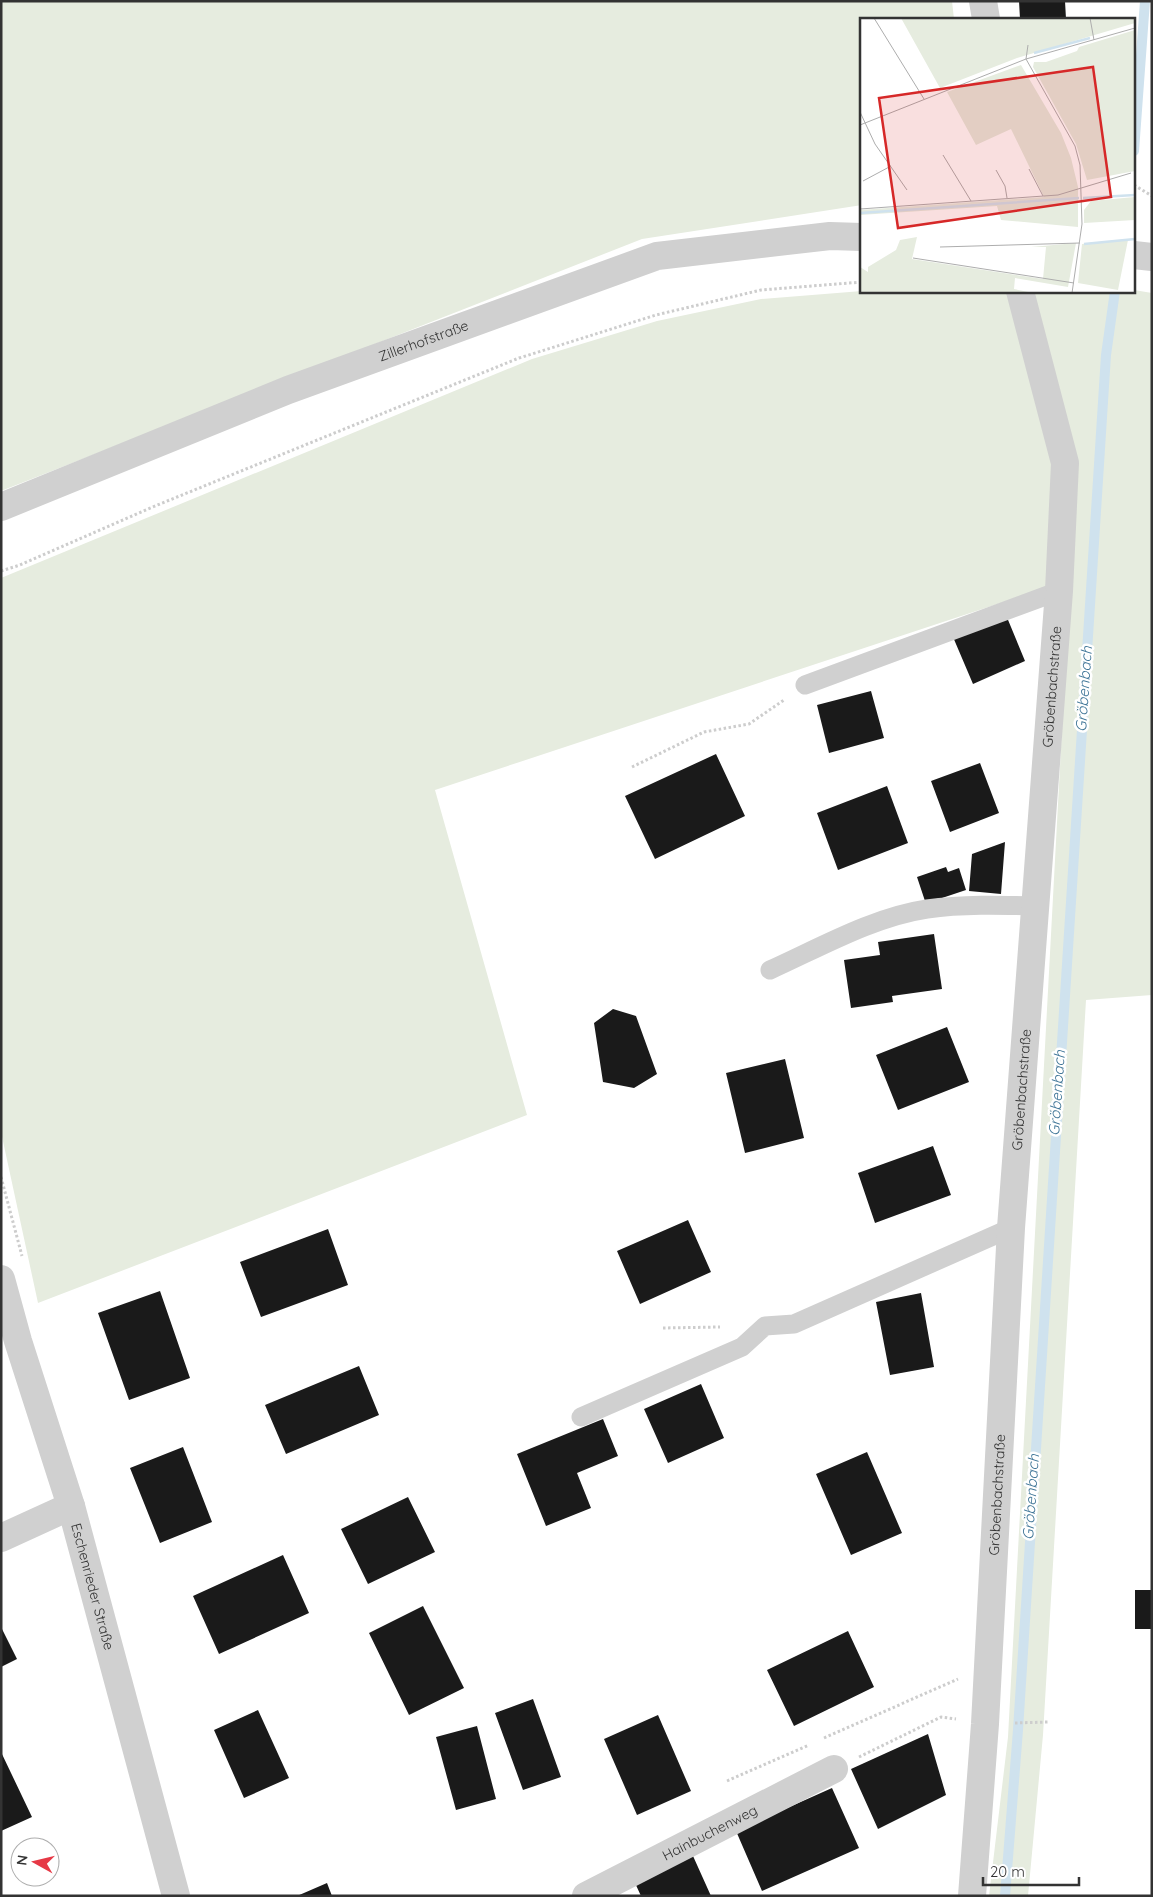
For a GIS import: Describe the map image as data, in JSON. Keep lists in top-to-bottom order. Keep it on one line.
{"streets":{"street":["Zillerhofstraße","Gröbenbachstraße","Eschenrieder Straße","Hainbuchenweg"]},"water":["Gröbenbach"],"scale_bar":"20 m","north":"left"}
